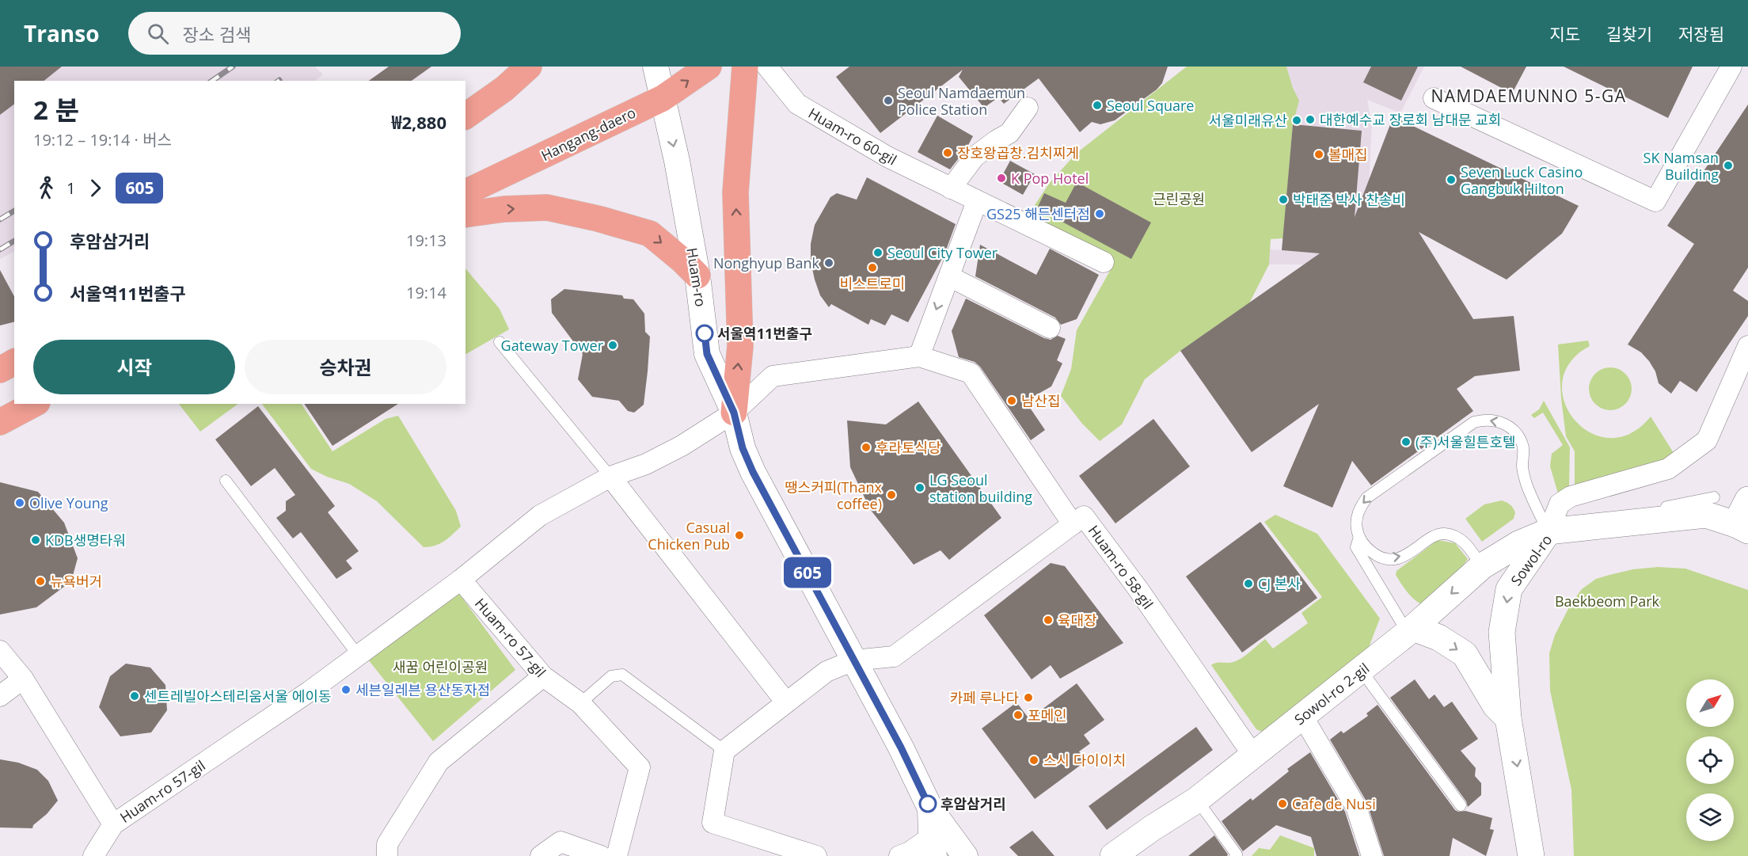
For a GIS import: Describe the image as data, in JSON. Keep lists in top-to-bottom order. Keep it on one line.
{"streets":{"main road":["Hangang-daero","Sowol-ro","Sowol-ro 2-gil"],"street":["Huam-ro 60-gil","Huam-ro","Huam-ro 58-gil","Huam-ro 57-gil"]},"crossings":[["Hangang-daero","Huam-ro"],["Huam-ro","Huam-ro 58-gil"],["Huam-ro","Huam-ro 57-gil"],["Sowol-ro","Sowol-ro 2-gil"],["Huam-ro 58-gil","Huam-ro 57-gil"],["Huam-ro 58-gil","Sowol-ro 2-gil"]],"one_way":["Sowol-ro"],"districts":["NAMDAEMUNNO 5-GA"],"parks":["근린공원","Baekbeom Park","새꿈 어린이공원"],"places":["Seoul Namdaemun Police Station","Seoul Square","대한예수교 장로회 남대문 교회","서울미래유산","장호왕곱창.김치찌게","볼매집","SK Namsan Building","K Pop Hotel","Seven Luck Casino Gangbuk Hilton","박태준 박사 찬송비","GS25 해든센터점","Seoul City Tower","Nonghyup Bank","비스트로미","서울역11번출구","Gateway Tower","남산집","(주)서울힐튼호텔","후라토식당","LG Seoul station building","땡스커피(Thanx coffee)","Olive Young","Casual Chicken Pub","KDB생명타워","뉴욕버거","CJ 본사","육대장","세븐일레븐 용산동자점","센트레빌아스테리움서울 에이동","카페 루나다","포메인","스시 다이이치","후암삼거리","Cafe de Nusi"],"lines":["bus line 605"],"north":"top right","page":{"header":"Transo","search":"장소 검색","nav":["지도","길찾기","저장됨"],"on_map":"605","heading":["2 분","19:12 – 19:14 · 버스","₩2,880"],"legs":["1","605"],"list":[{"name":"후암삼거리","value":"19:13"},{"name":"서울역11번출구","value":"19:14"}],"buttons":["시작","승차권"]}}
